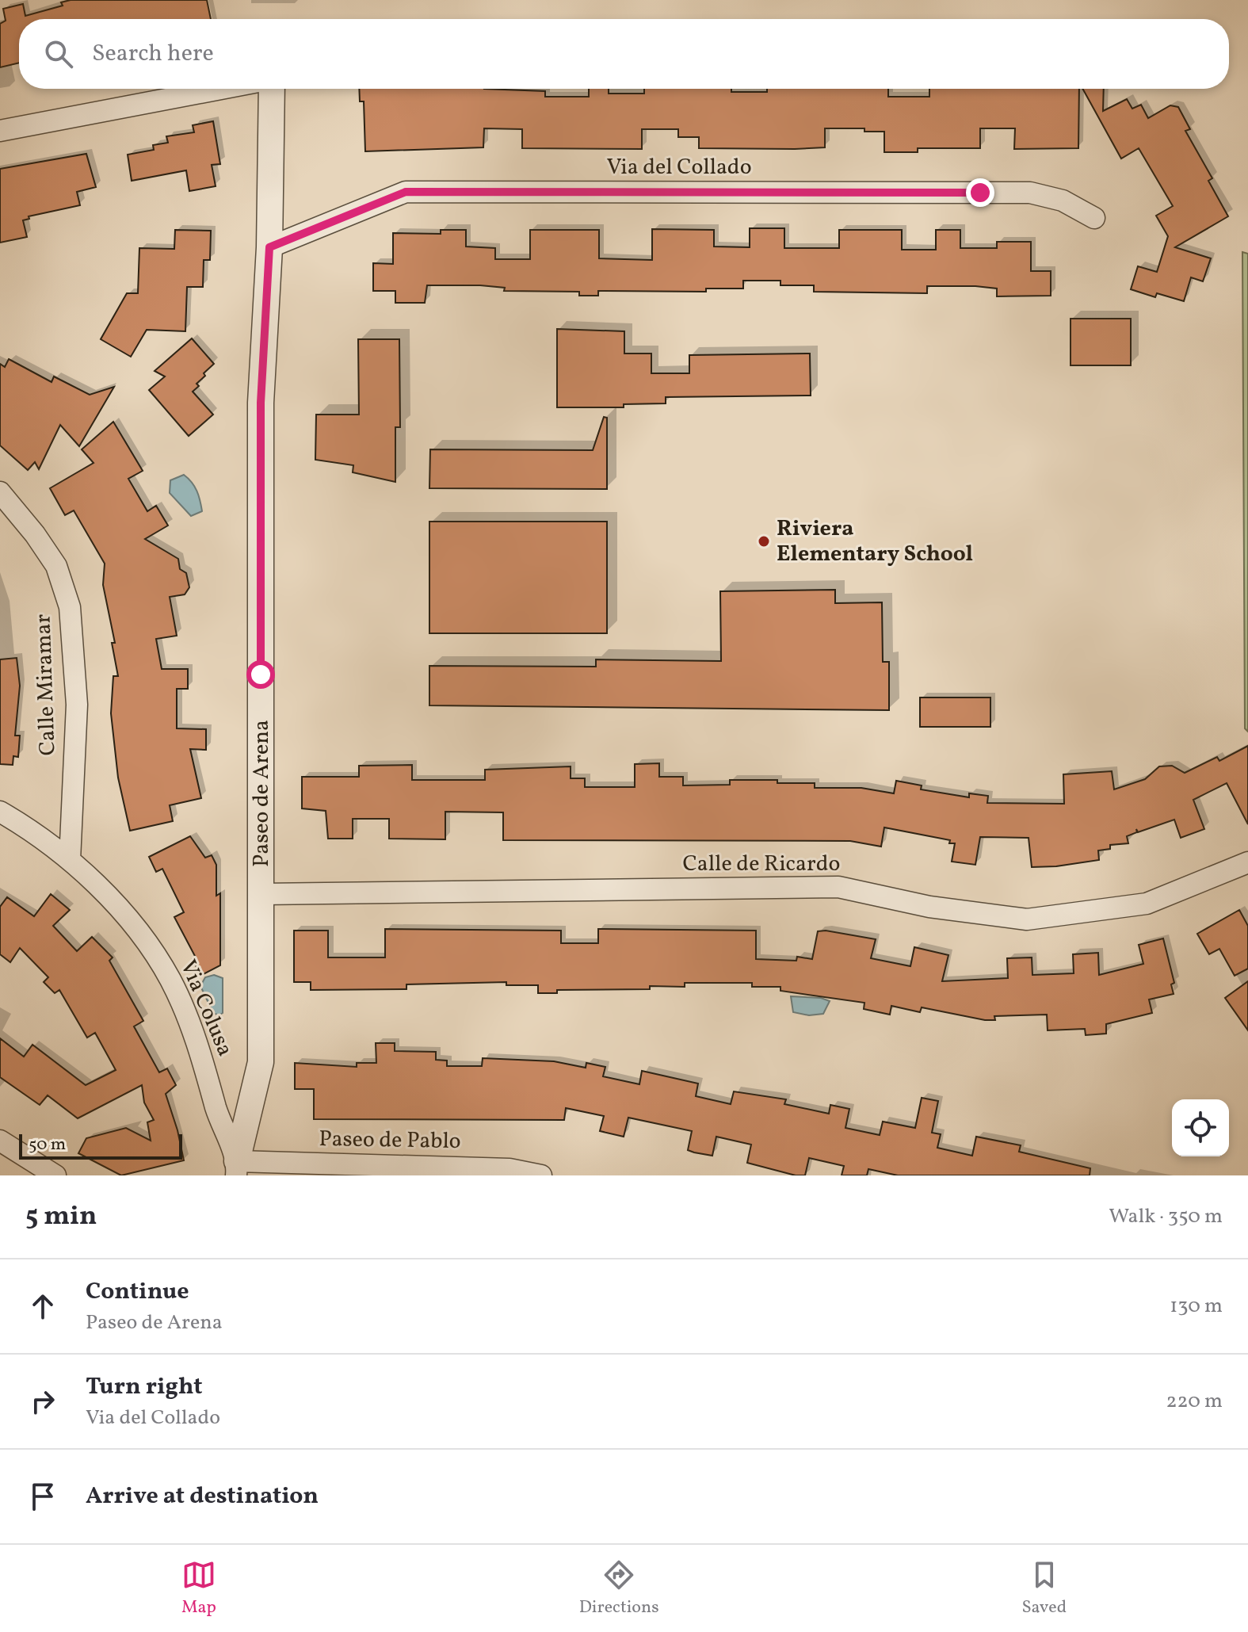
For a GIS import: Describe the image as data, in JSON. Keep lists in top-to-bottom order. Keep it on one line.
{"streets":{"street":["Via del Collado","Calle Miramar","Paseo de Arena","Calle de Ricardo","Via Colusa","Paseo de Pablo"]},"crossings":[["Via del Collado","Paseo de Arena"],["Calle Miramar","Via Colusa"],["Paseo de Arena","Calle de Ricardo"],["Paseo de Arena","Via Colusa"],["Paseo de Arena","Paseo de Pablo"],["Via Colusa","Paseo de Pablo"]],"places":["Riviera Elementary School"],"scale_bar":"50 m","page":{"search":"Search here","scale":"50 m","heading":["5 min","Walk · 350 m"],"list":[["Continue","Paseo de Arena","130 m"],["Turn right","Via del Collado","220 m"],"Arrive at destination"],"nav":["Map","Directions","Saved"]}}
